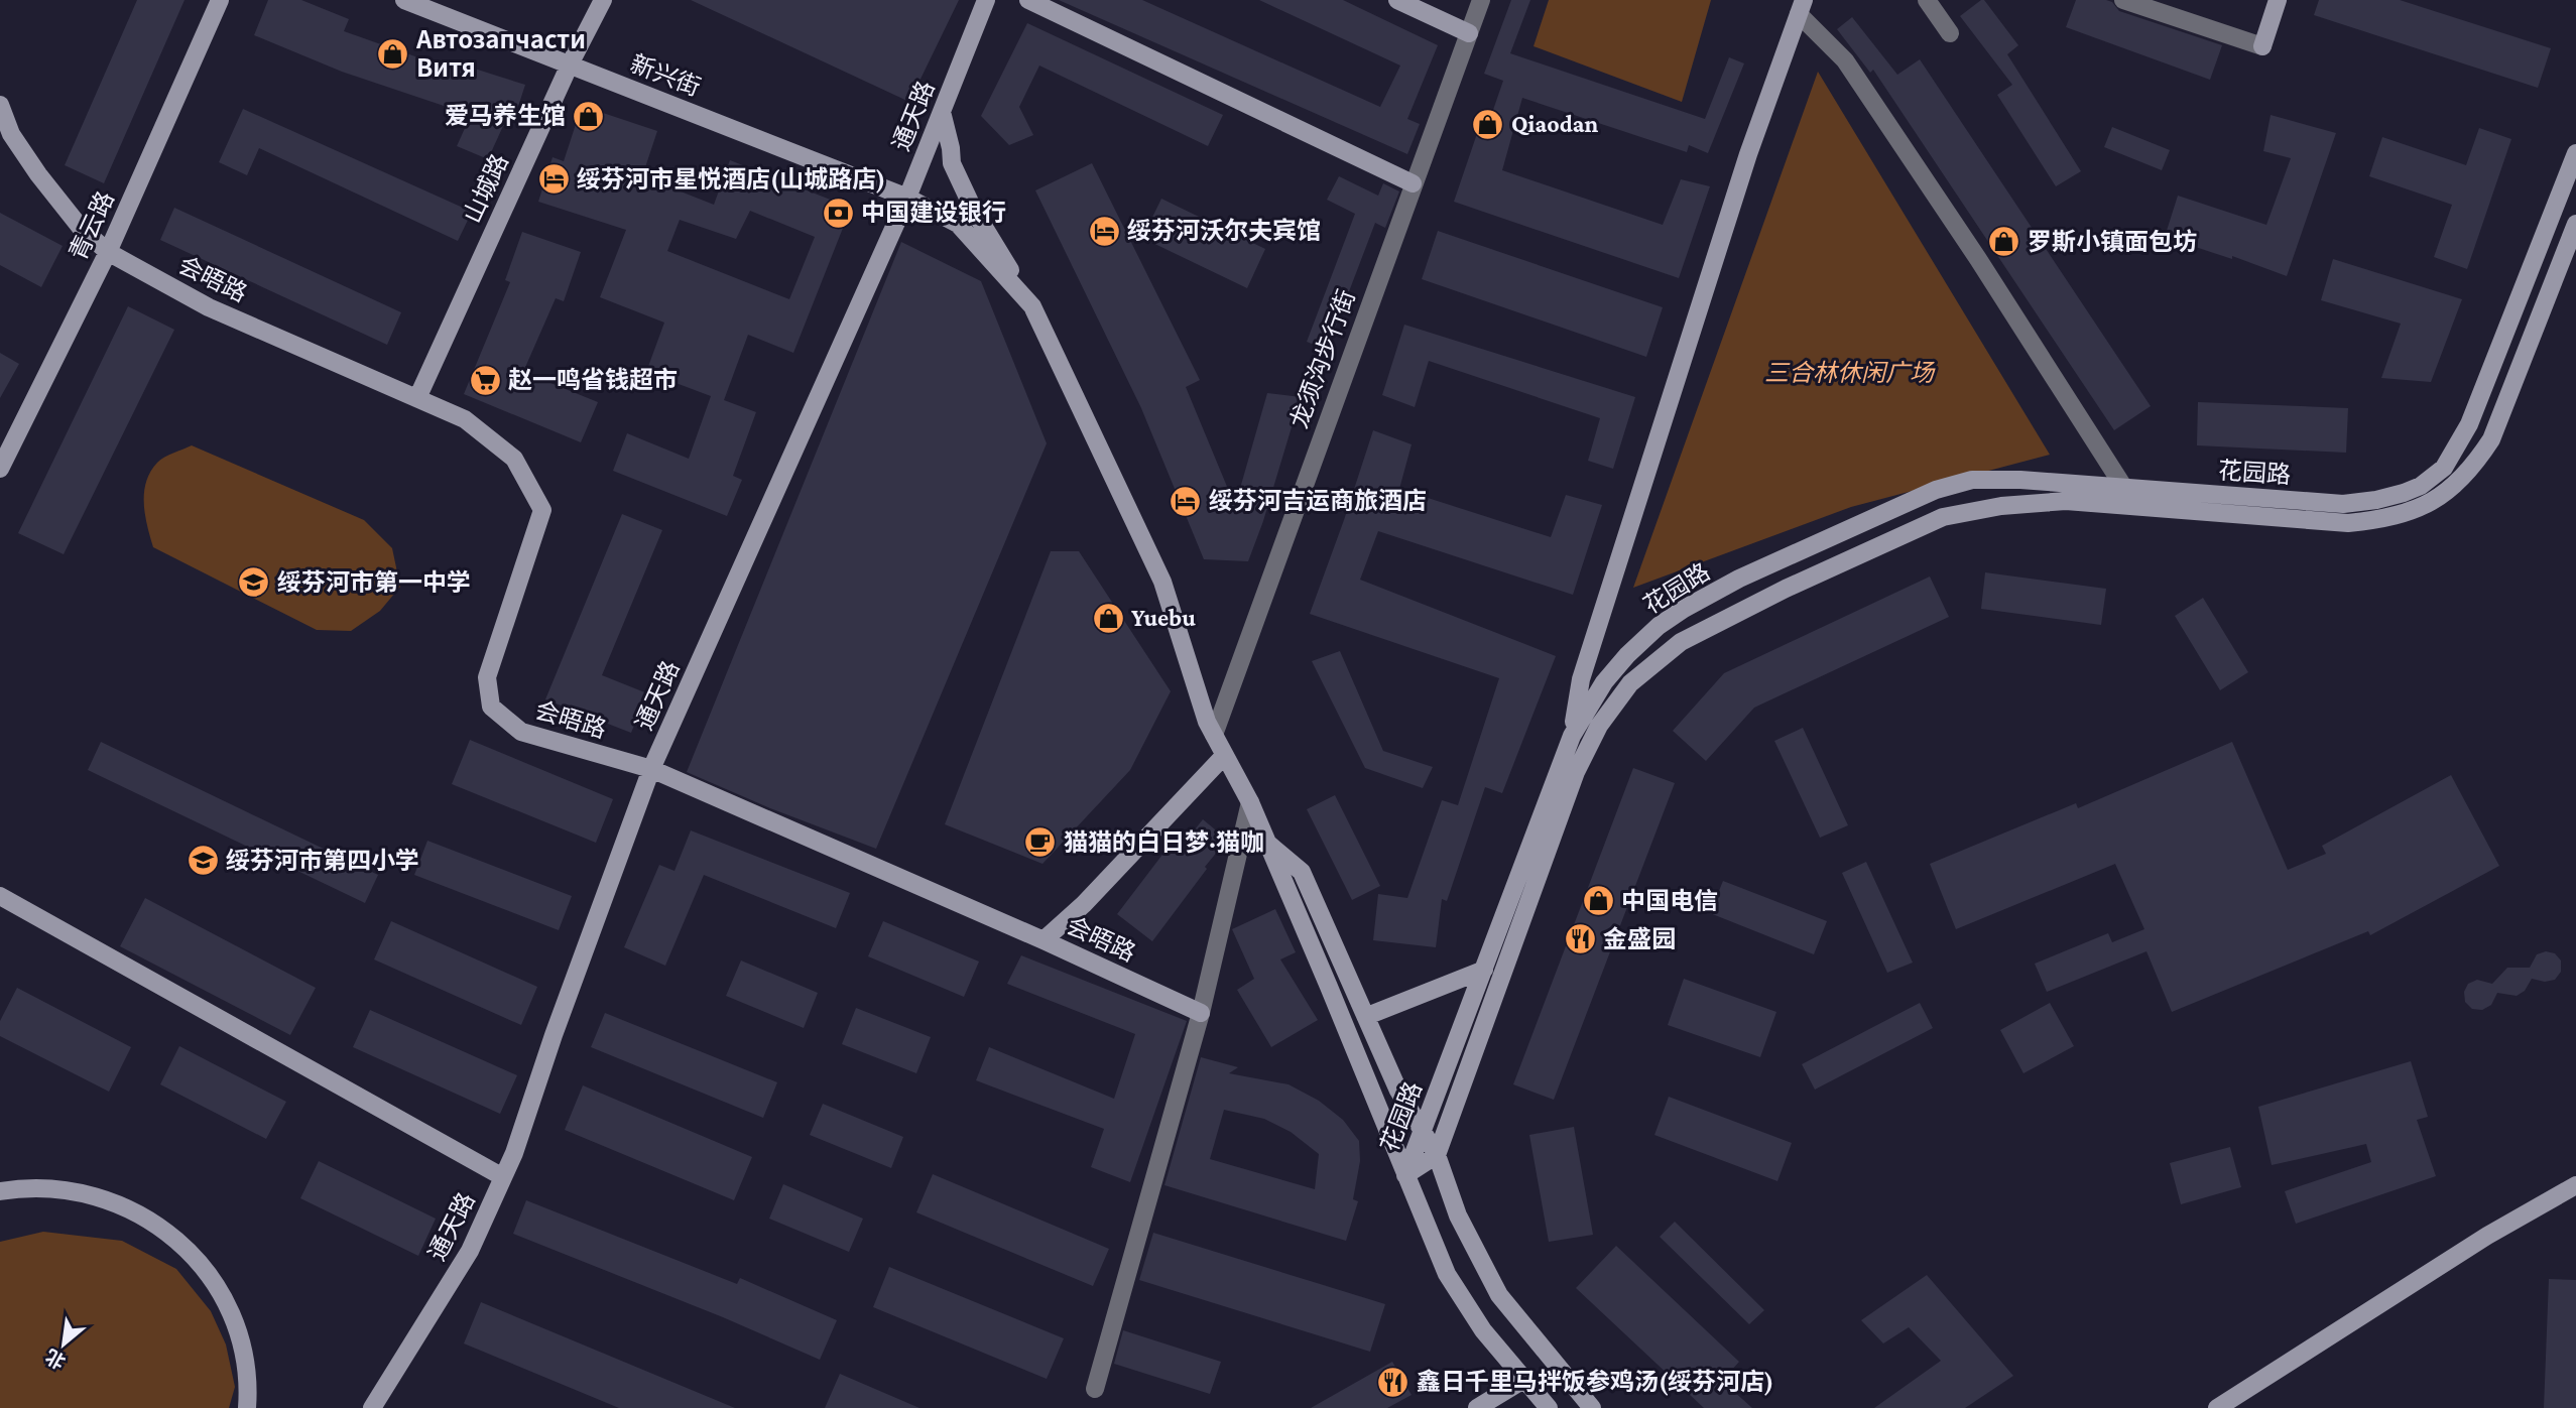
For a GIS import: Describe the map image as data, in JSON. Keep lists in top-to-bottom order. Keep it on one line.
{"streets":{"main road":["新兴街","通天路","山城路","青云路","会晤路","花园路"],"street":["龙须沟步行街"]},"crossings":[["新兴街","通天路"],["新兴街","山城路"],["通天路","会晤路"],["山城路","会晤路"],["青云路","会晤路"]],"parks":["三合林休闲广场"],"places":{"shop":["Автозапчасти Витя","爱马养生馆","Qiaodan","罗斯小镇面包坊","Yuebu","中国电信"],"hotel":["绥芬河市星悦酒店(山城路店)","绥芬河沃尔夫宾馆","绥芬河吉运商旅酒店"],"bank":["中国建设银行"],"supermarket":["赵一鸣省钱超市"],"school or university":["绥芬河市第一中学","绥芬河市第四小学"],"cafe":["猫猫的白日梦·猫咖"],"restaurant":["金盛园","鑫日千里马拌饭参鸡汤(绥芬河店)"]},"north":"bottom left"}
